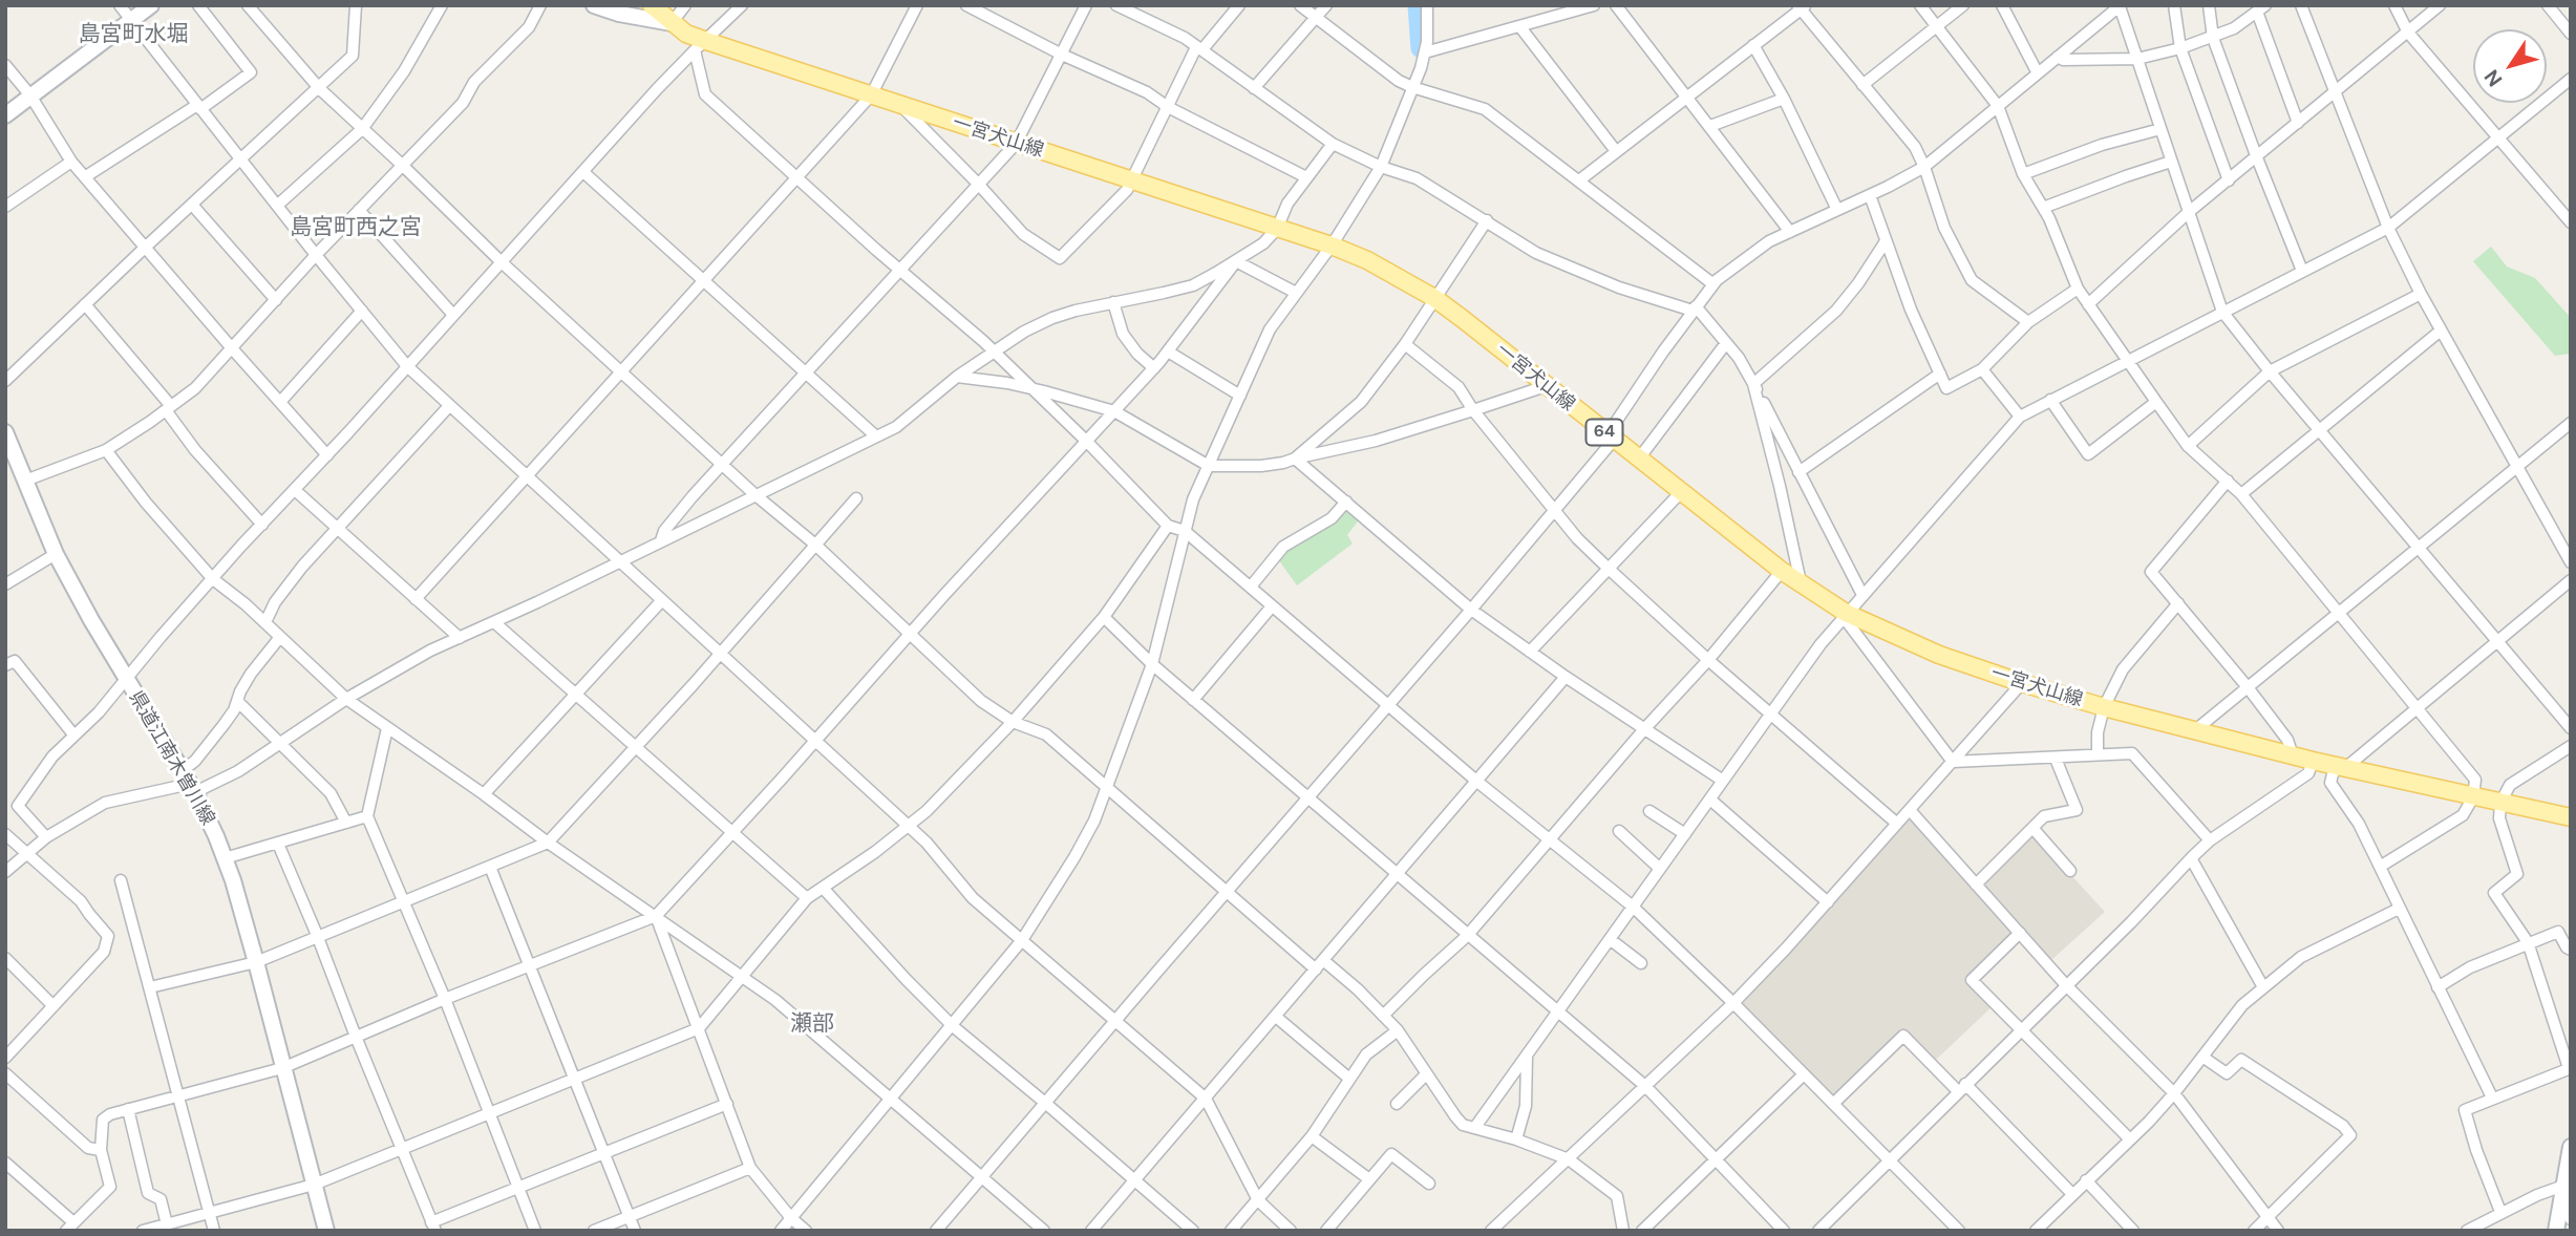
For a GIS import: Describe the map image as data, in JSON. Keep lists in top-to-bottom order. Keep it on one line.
{"streets":{"main road":["一宮犬山線","64","県道江南木曽川線"]},"districts":["島宮町水堀","島宮町西之宮","瀬部"],"north":"bottom left"}
